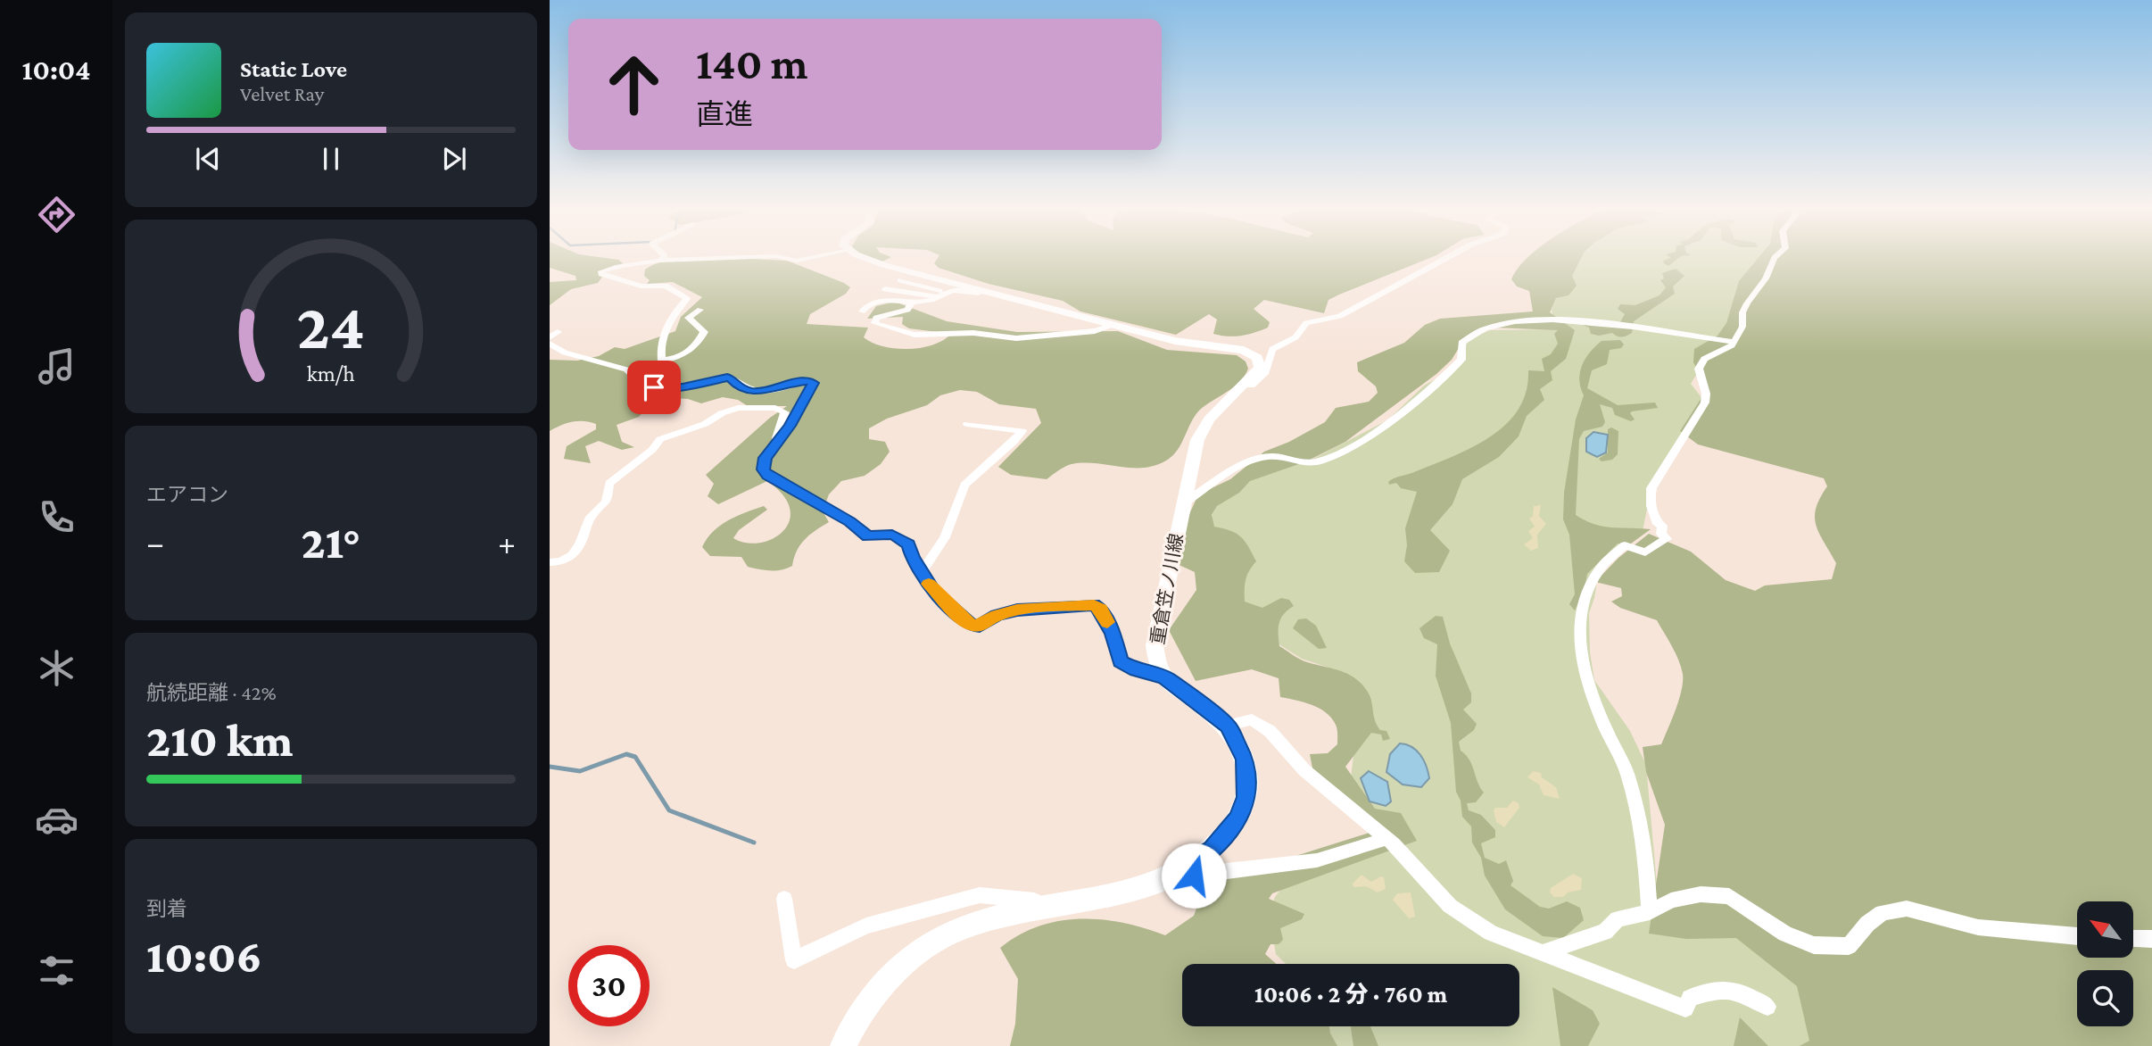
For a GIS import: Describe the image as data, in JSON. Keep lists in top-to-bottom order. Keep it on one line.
{"streets":{"main road":["重倉笠ノ川線"]},"north":"top left","page":{"tabs":"10:04","turn":["140 m","直進"],"song":["Static Love","Velvet Ray"],"tile":["エアコン",["航続距離 · 42%","210 km"],["到着","10:06"]],"heat":["−","21°","+"],"limit":"30","trip":"10:06 · 2 分 · 760 m","gauge":["24","km/h"]}}
